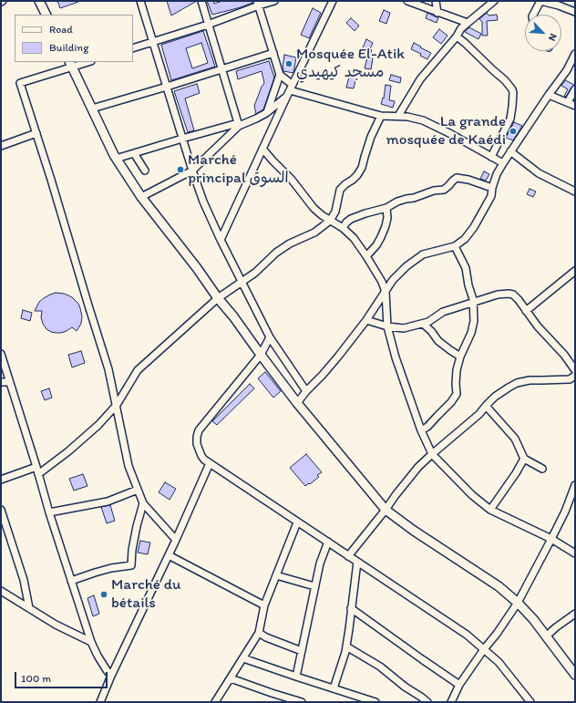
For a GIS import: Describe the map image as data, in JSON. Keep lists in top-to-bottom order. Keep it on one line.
{"places":["Mosquée El-Atik مسجد كيهيدي","La grande mosquée de Kaédi","Marché principal السوق","Marché du bétails"],"legend":["Road","Building"],"scale_bar":"100 m","north":"bottom right"}
